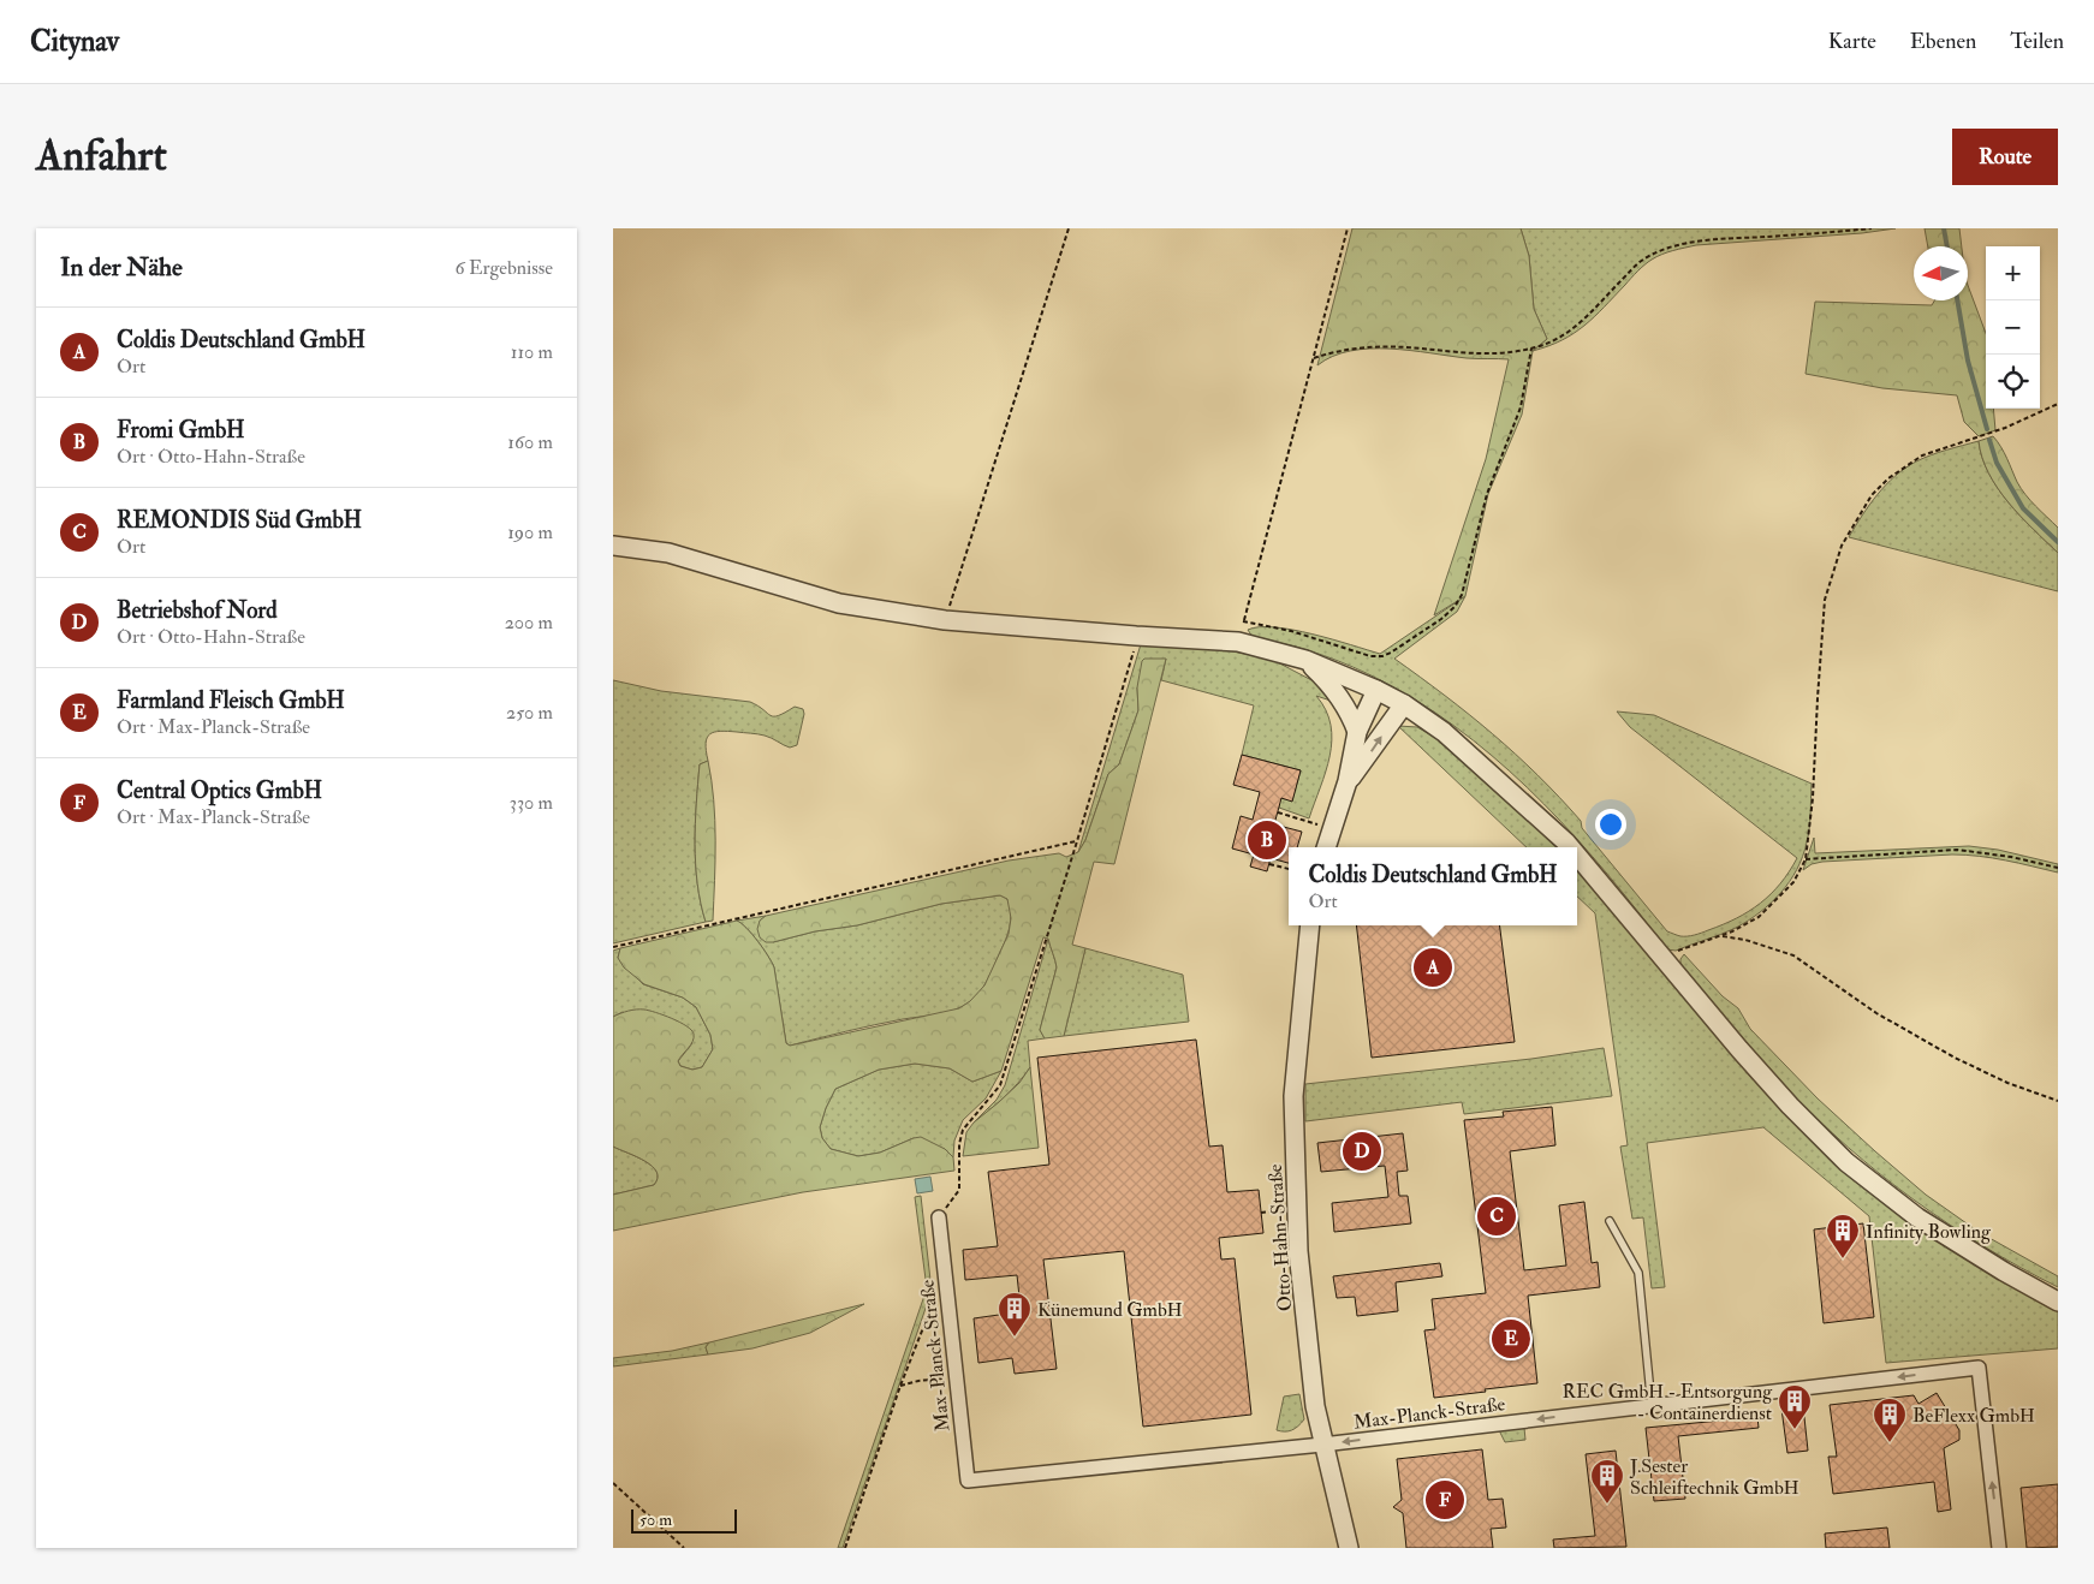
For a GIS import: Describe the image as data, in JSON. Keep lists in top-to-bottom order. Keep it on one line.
{"streets":{"street":["Otto-Hahn-Straße","Max-Planck-Straße"]},"crossings":[["Otto-Hahn-Straße","Max-Planck-Straße"]],"one_way":["Max-Planck-Straße"],"places":{"building":["Infinity Bowling","Künemund GmbH","REC GmbH - Entsorgung - Containerdienst","BeFlexx GmbH","J.Sester Schleiftechnik GmbH"]},"scale_bar":"50 m","north":"left","page":{"header":"Citynav","nav":["Karte","Ebenen","Teilen"],"buttons":"Route","title":"Anfahrt","heading":["In der Nähe","6 Ergebnisse"],"map_buttons":["+","−"],"list":[{"mark":"A","name":"Coldis Deutschland GmbH","note":"Ort","value":"110 m"},{"mark":"B","name":"Fromi GmbH","note":"Ort · Otto-Hahn-Straße","value":"160 m"},{"mark":"C","name":"REMONDIS Süd GmbH","note":"Ort","value":"190 m"},{"mark":"D","name":"Betriebshof Nord","note":"Ort · Otto-Hahn-Straße","value":"200 m"},{"mark":"E","name":"Farmland Fleisch GmbH","note":"Ort · Max-Planck-Straße","value":"250 m"},{"mark":"F","name":"Central Optics GmbH","note":"Ort · Max-Planck-Straße","value":"330 m"}],"pins":["B","A","D","C","E","F"],"popup":["Coldis Deutschland GmbH","Ort"],"scale":"50 m"}}
